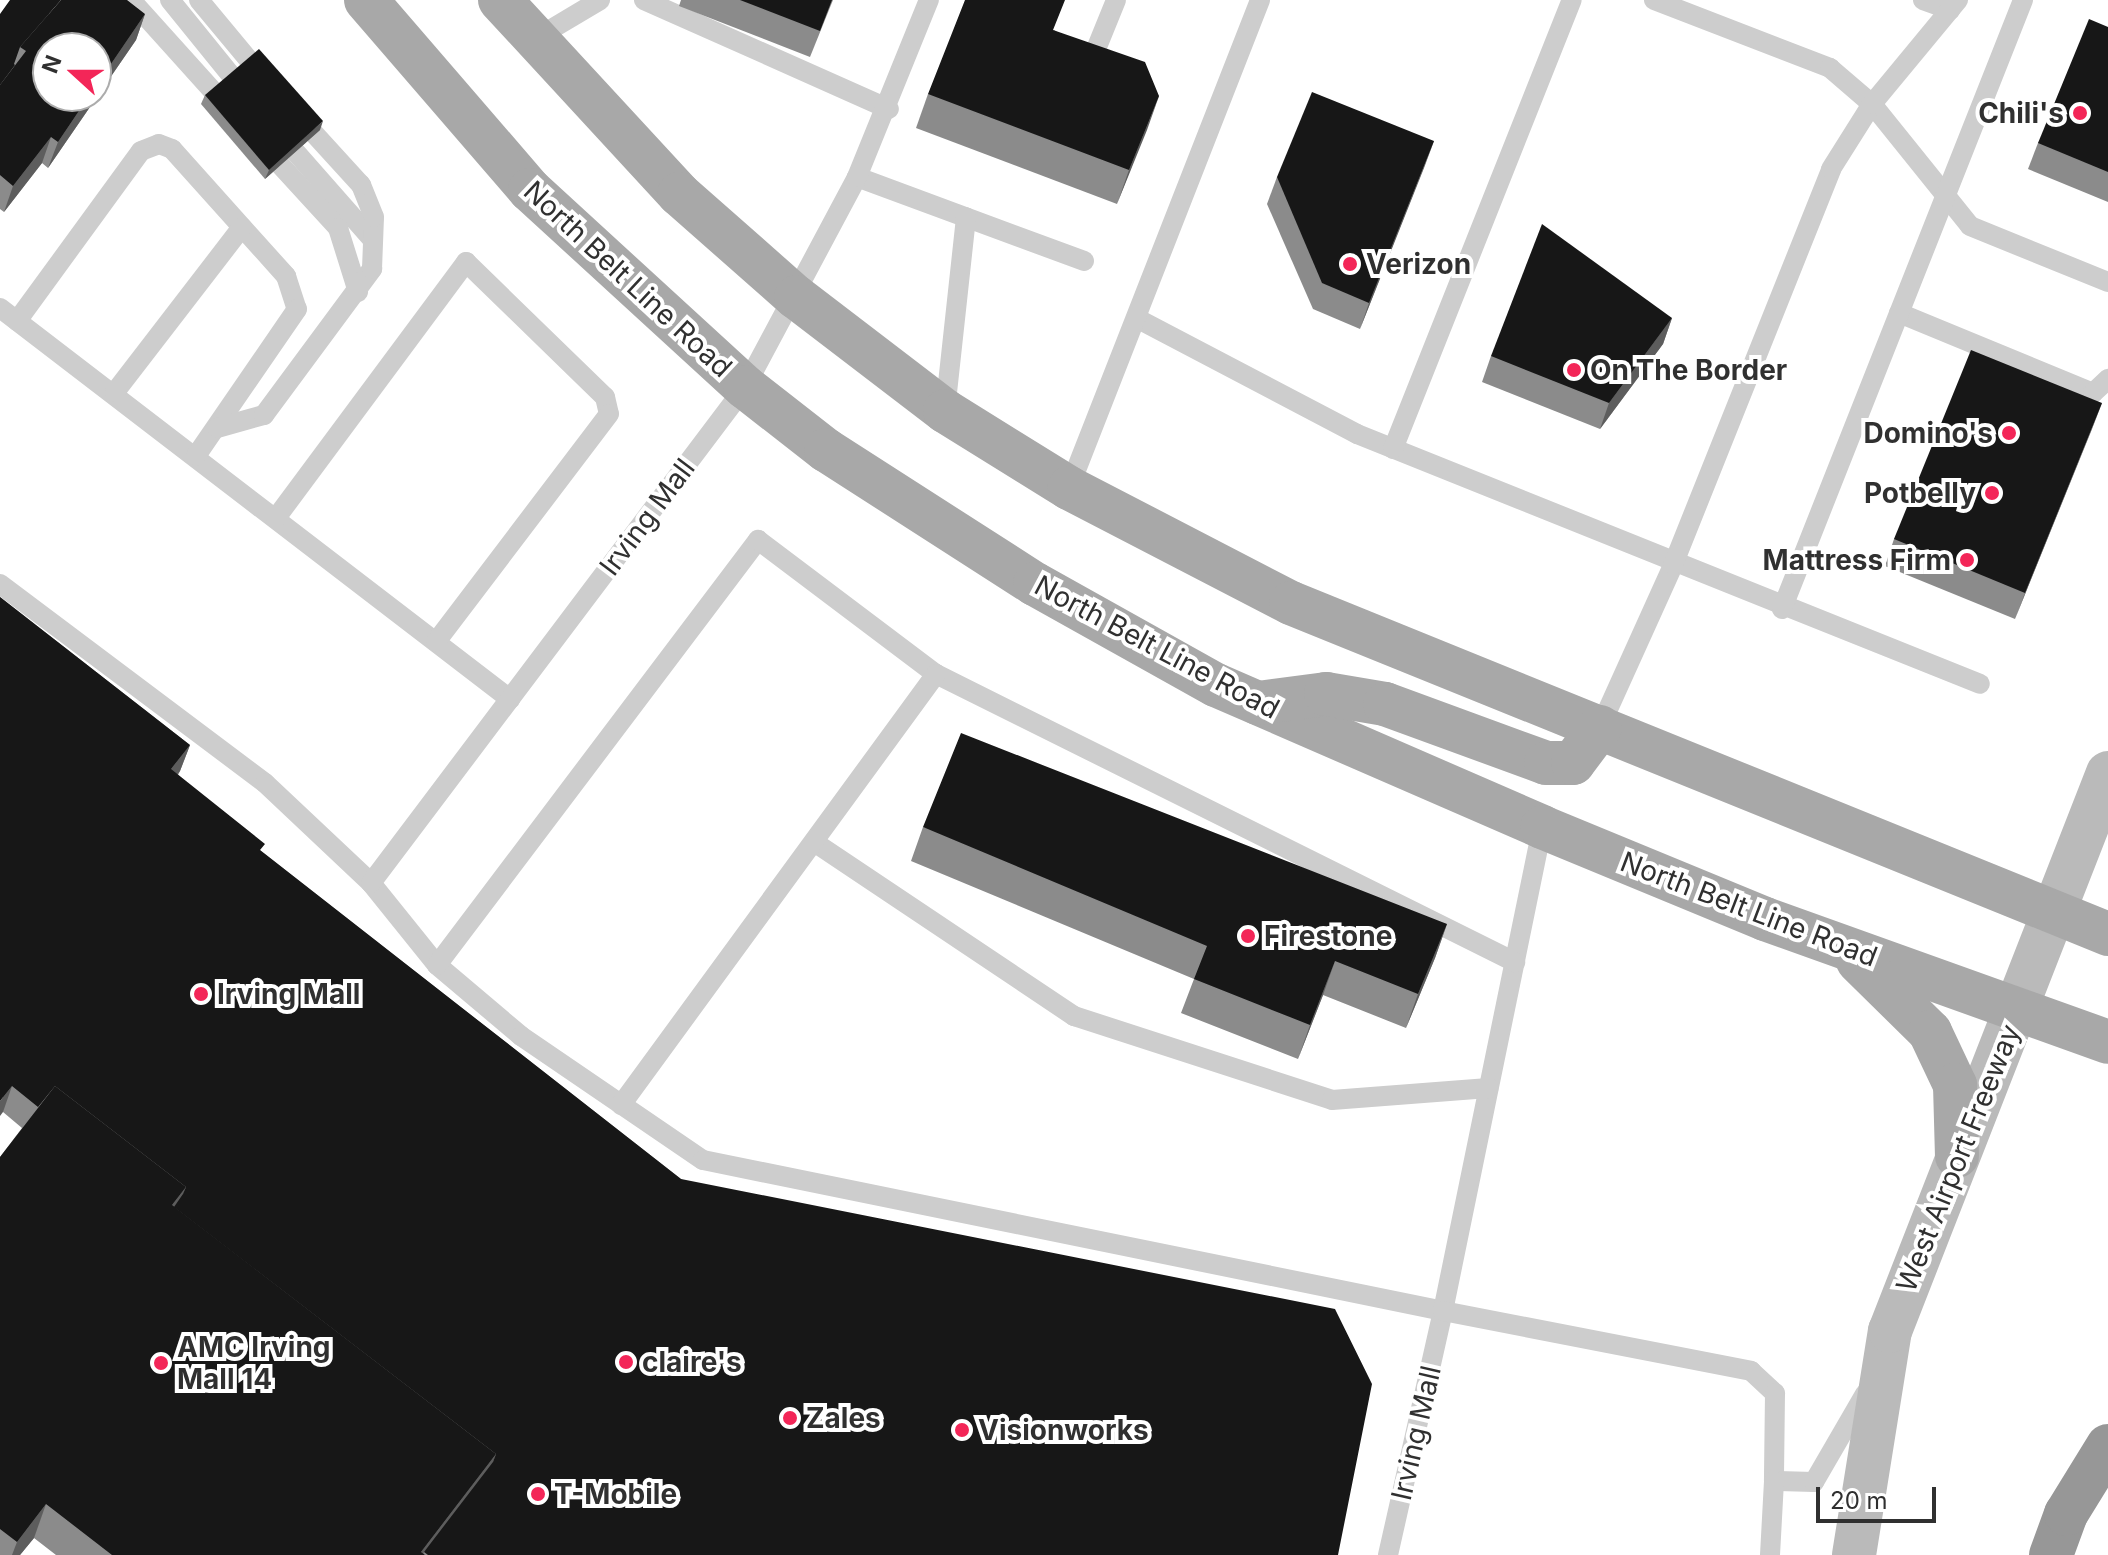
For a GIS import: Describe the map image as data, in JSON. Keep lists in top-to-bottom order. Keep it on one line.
{"streets":{"main road":["North Belt Line Road","West Airport Freeway"],"lane":["Irving Mall"]},"crossings":[["North Belt Line Road","Irving Mall"],["North Belt Line Road","West Airport Freeway"]],"places":["Chili's","Verizon","On The Border","Domino's","Potbelly","Mattress Firm","Firestone","Irving Mall","claire's","AMC Irving Mall 14","Zales","Visionworks","T-Mobile"],"scale_bar":"20 m","north":"left"}
